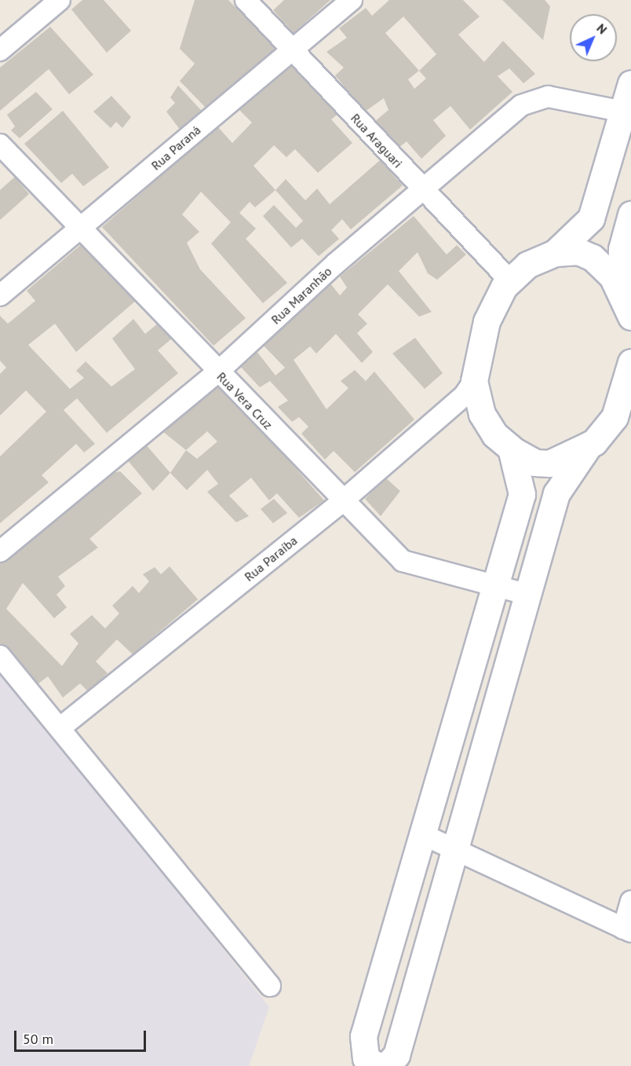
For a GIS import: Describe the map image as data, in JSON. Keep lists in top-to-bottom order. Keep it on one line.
{"streets":{"street":["Rua Araguari","Rua Paraná","Rua Maranhão","Rua Vera Cruz","Rua Paraíba"]},"crossings":[["Rua Araguari","Rua Paraná"],["Rua Araguari","Rua Maranhão"],["Rua Paraná","Rua Vera Cruz"],["Rua Maranhão","Rua Vera Cruz"],["Rua Vera Cruz","Rua Paraíba"]],"scale_bar":"50 m","north":"top right"}
